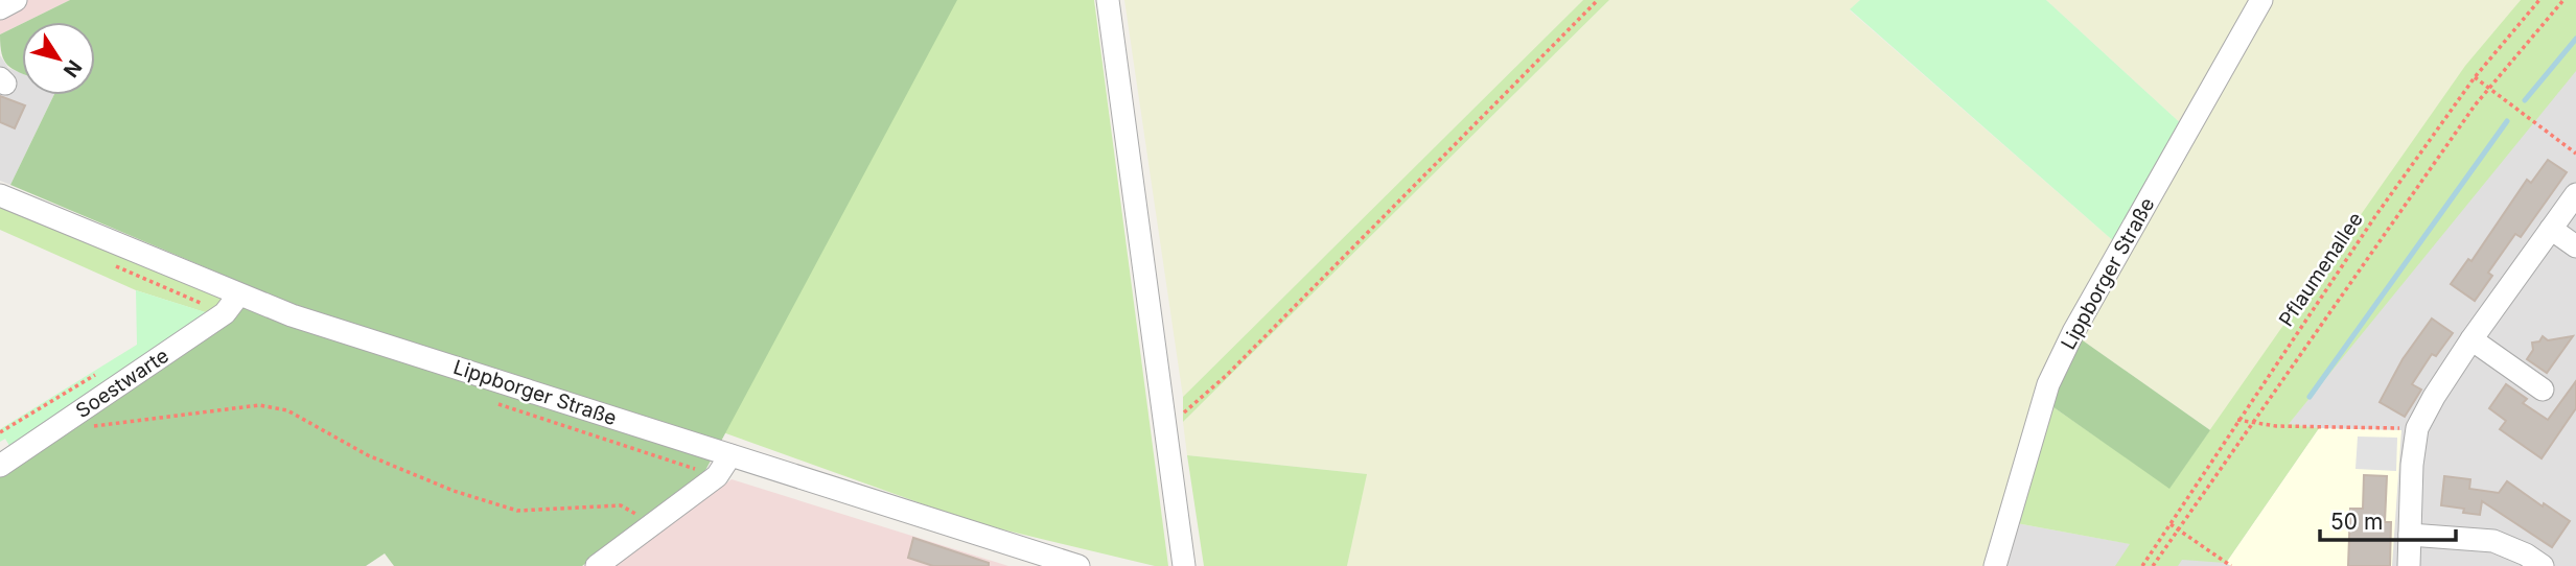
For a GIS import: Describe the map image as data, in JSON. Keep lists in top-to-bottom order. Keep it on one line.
{"streets":{"street":["Lippborger Straße","Soestwarte"],"path":["Pflaumenallee"]},"crossings":[["Lippborger Straße","Soestwarte"]],"scale_bar":"50 m","north":"bottom right"}
